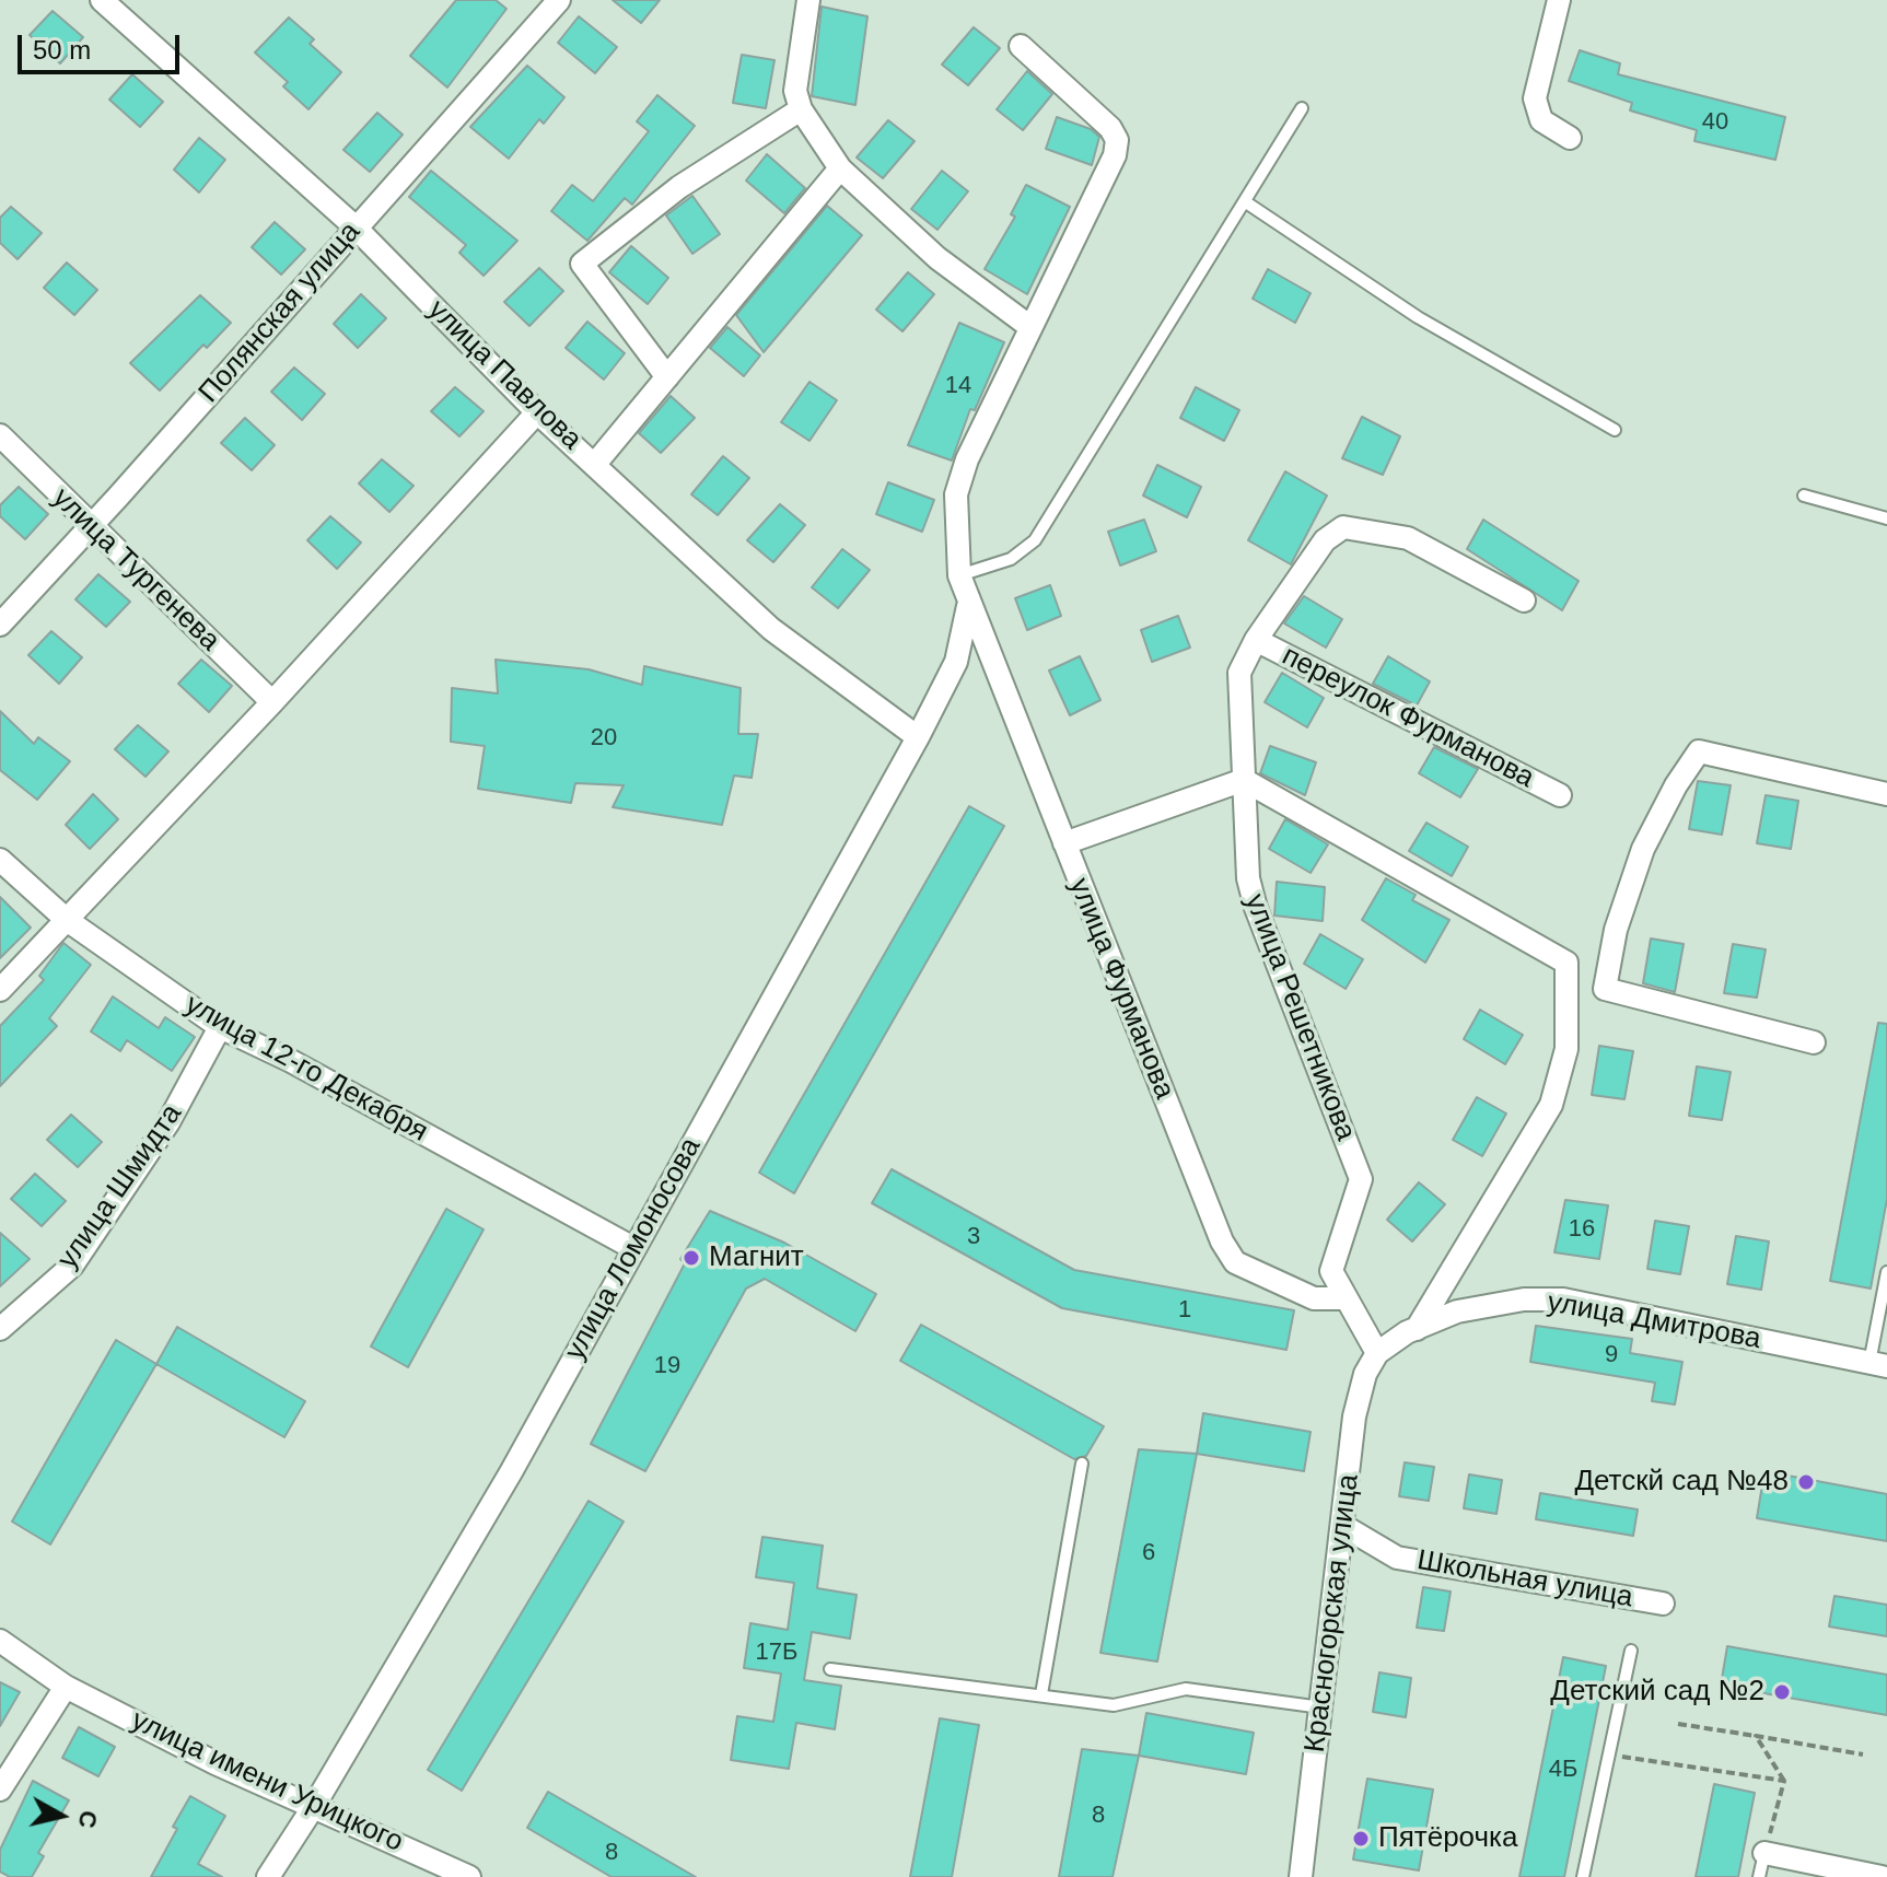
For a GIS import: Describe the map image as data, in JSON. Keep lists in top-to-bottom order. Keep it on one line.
{"streets":{"street":["Полянская улица","улица Павлова","улица Тургенева","переулок Фурманова","улица Фурманова","улица Решетникова","улица 12-го Декабря","улица Шмидта","улица Ломоносова","улица Дмитрова","Школьная улица","Красногорская улица","улица имени Урицкого"]},"crossings":[["Полянская улица","улица Павлова"],["Полянская улица","улица Тургенева"],["улица Павлова","улица Ломоносова"],["переулок Фурманова","улица Решетникова"],["улица Фурманова","улица Решетникова"],["улица Фурманова","улица Ломоносова"],["улица Решетникова","улица Дмитрова"],["улица Решетникова","Красногорская улица"],["улица 12-го Декабря","улица Шмидта"],["улица 12-го Декабря","улица Ломоносова"],["улица Ломоносова","улица имени Урицкого"],["улица Дмитрова","Красногорская улица"],["Школьная улица","Красногорская улица"]],"places":["Магнит","Детскй сад №48","Детский сад №2","Пятёрочка"],"house_numbers":["40","14","20","16","3","1","9","19","6","17Б","4Б","8","8"],"scale_bar":"50 m","north":"right"}
